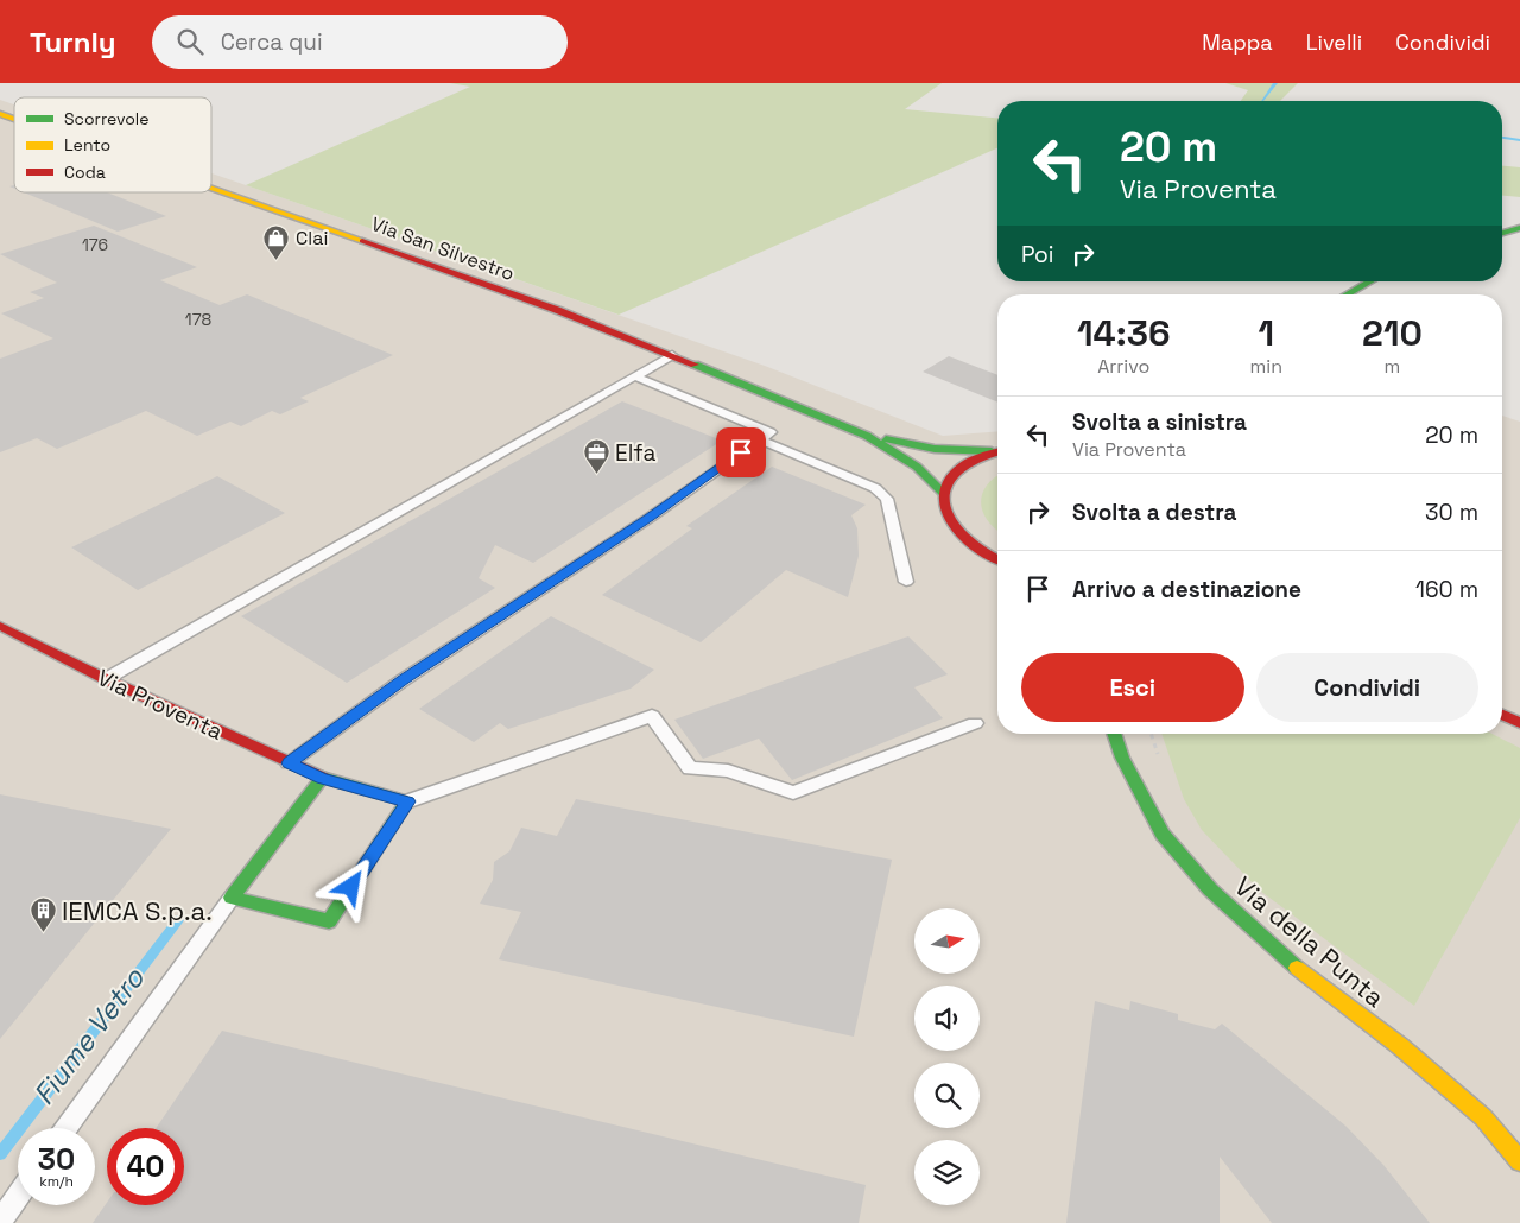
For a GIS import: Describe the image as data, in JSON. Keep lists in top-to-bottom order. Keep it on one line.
{"streets":{"main road":["Via San Silvestro","Via Proventa","Via della Punta"]},"water":["Fiume Vetro"],"places":{"shop":["Clai"],"office":["Elfa"],"building":["IEMCA S.p.a."]},"house_numbers":["176","178"],"legend":["Scorrevole","Lento","Coda"],"north":"right","page":{"header":"Turnly","search":"Cerca qui","nav":["Mappa","Livelli","Condividi"],"turn":["20 m","Via Proventa"],"then":"Poi","eta":["14:36","Arrivo","1","min","210","m"],"list":[{"name":"Svolta a sinistra","note":"Via Proventa","value":"20 m"},{"name":"Svolta a destra","value":"30 m"},{"name":"Arrivo a destinazione","value":"160 m"}],"buttons":["Esci","Condividi"],"speed":"30 km/h","limit":"40"}}
